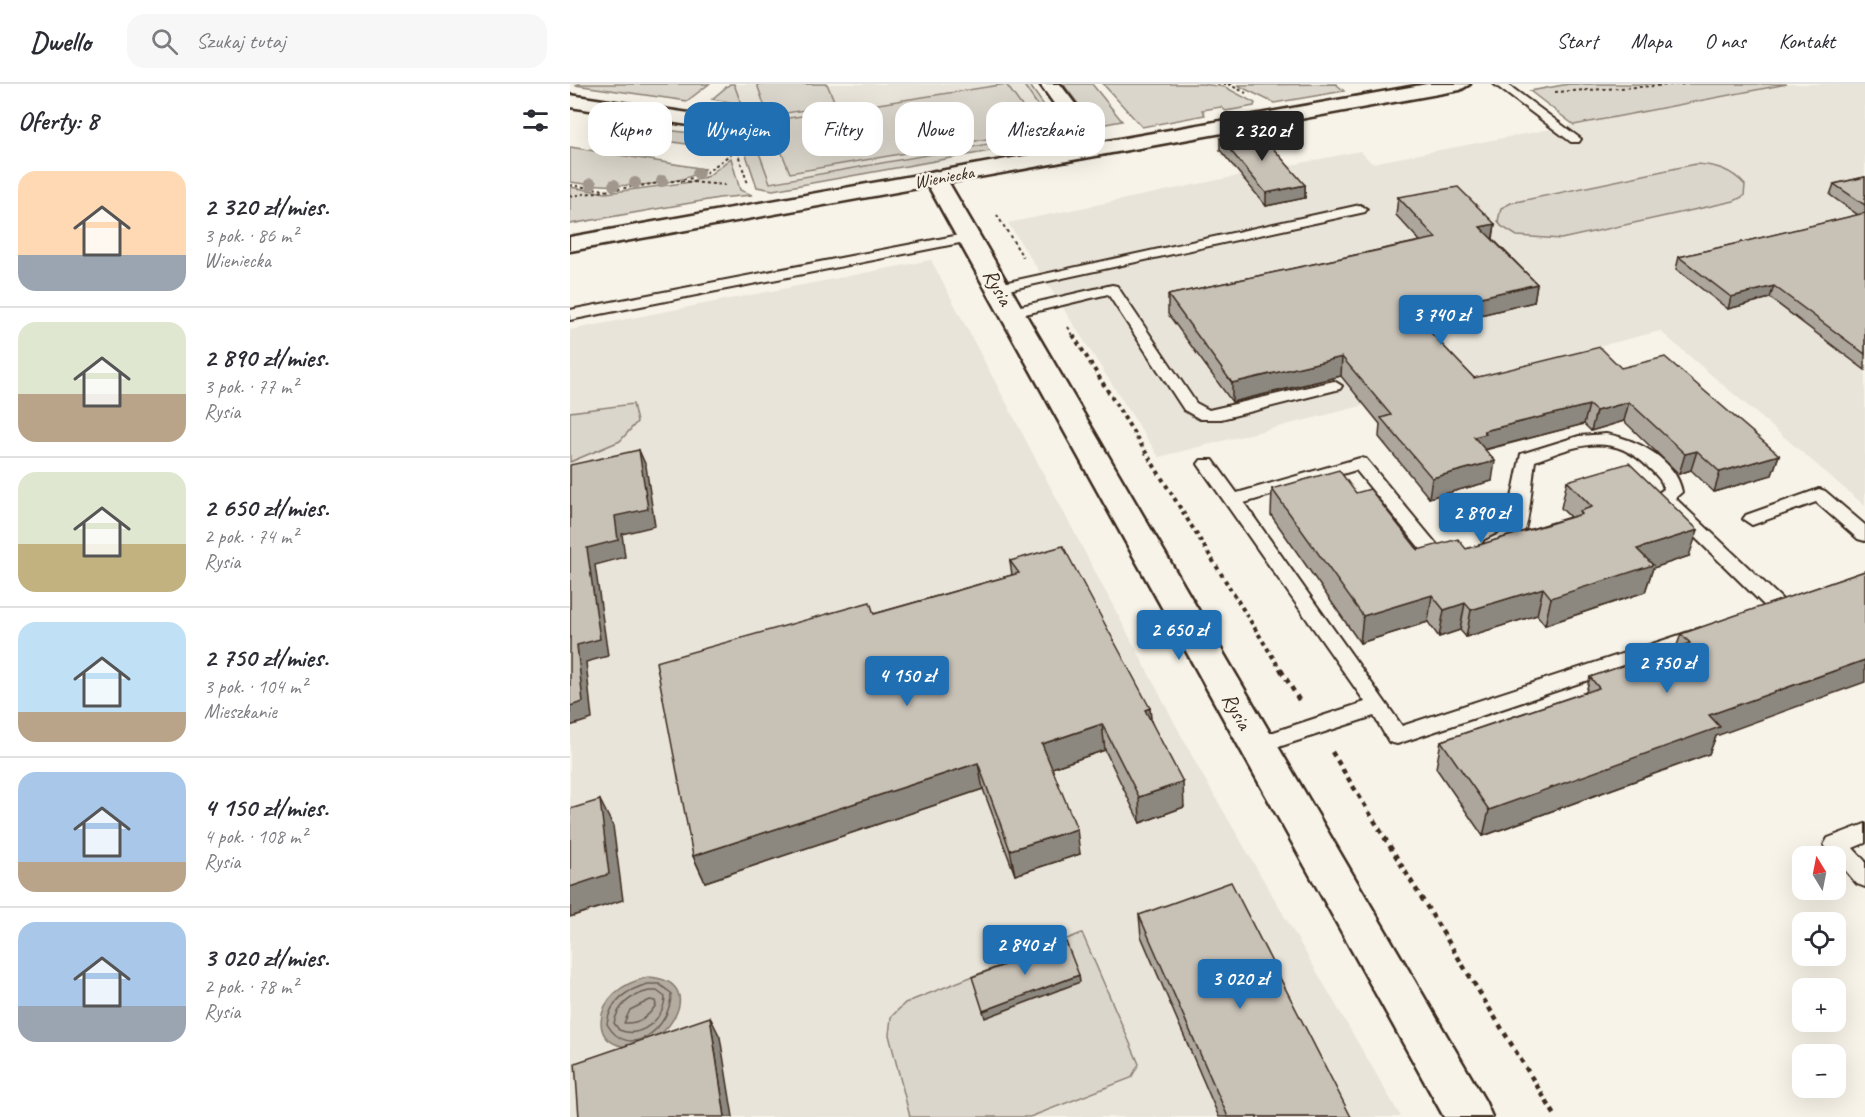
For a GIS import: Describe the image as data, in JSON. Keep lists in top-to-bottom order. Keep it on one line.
{"streets":{"street":["Wieniecka","Rysia"]},"crossings":[["Wieniecka","Rysia"]],"north":"top","page":{"header":"Dwello","search":"Szukaj tutaj","nav":["Start","Mapa","O nas","Kontakt"],"heading":"Oferty: 8","chip":["Kupno","Wynajem","Filtry","Nowe","Mieszkanie"],"price":["2 320 zł","3 740 zł","2 890 zł","2 650 zł","2 750 zł","4 150 zł","2 840 zł","3 020 zł"],"list":[{"name":"2 320 zł/mies.","note":"3 pok. · 86 m² · Wieniecka"},{"name":"2 890 zł/mies.","note":"3 pok. · 77 m² · Rysia"},{"name":"2 650 zł/mies.","note":"2 pok. · 74 m² · Rysia"},{"name":"2 750 zł/mies.","note":"3 pok. · 104 m² · Mieszkanie"},{"name":"4 150 zł/mies.","note":"4 pok. · 108 m² · Rysia"},{"name":"3 020 zł/mies.","note":"2 pok. · 78 m² · Rysia"}],"map_buttons":["+","−"]}}
